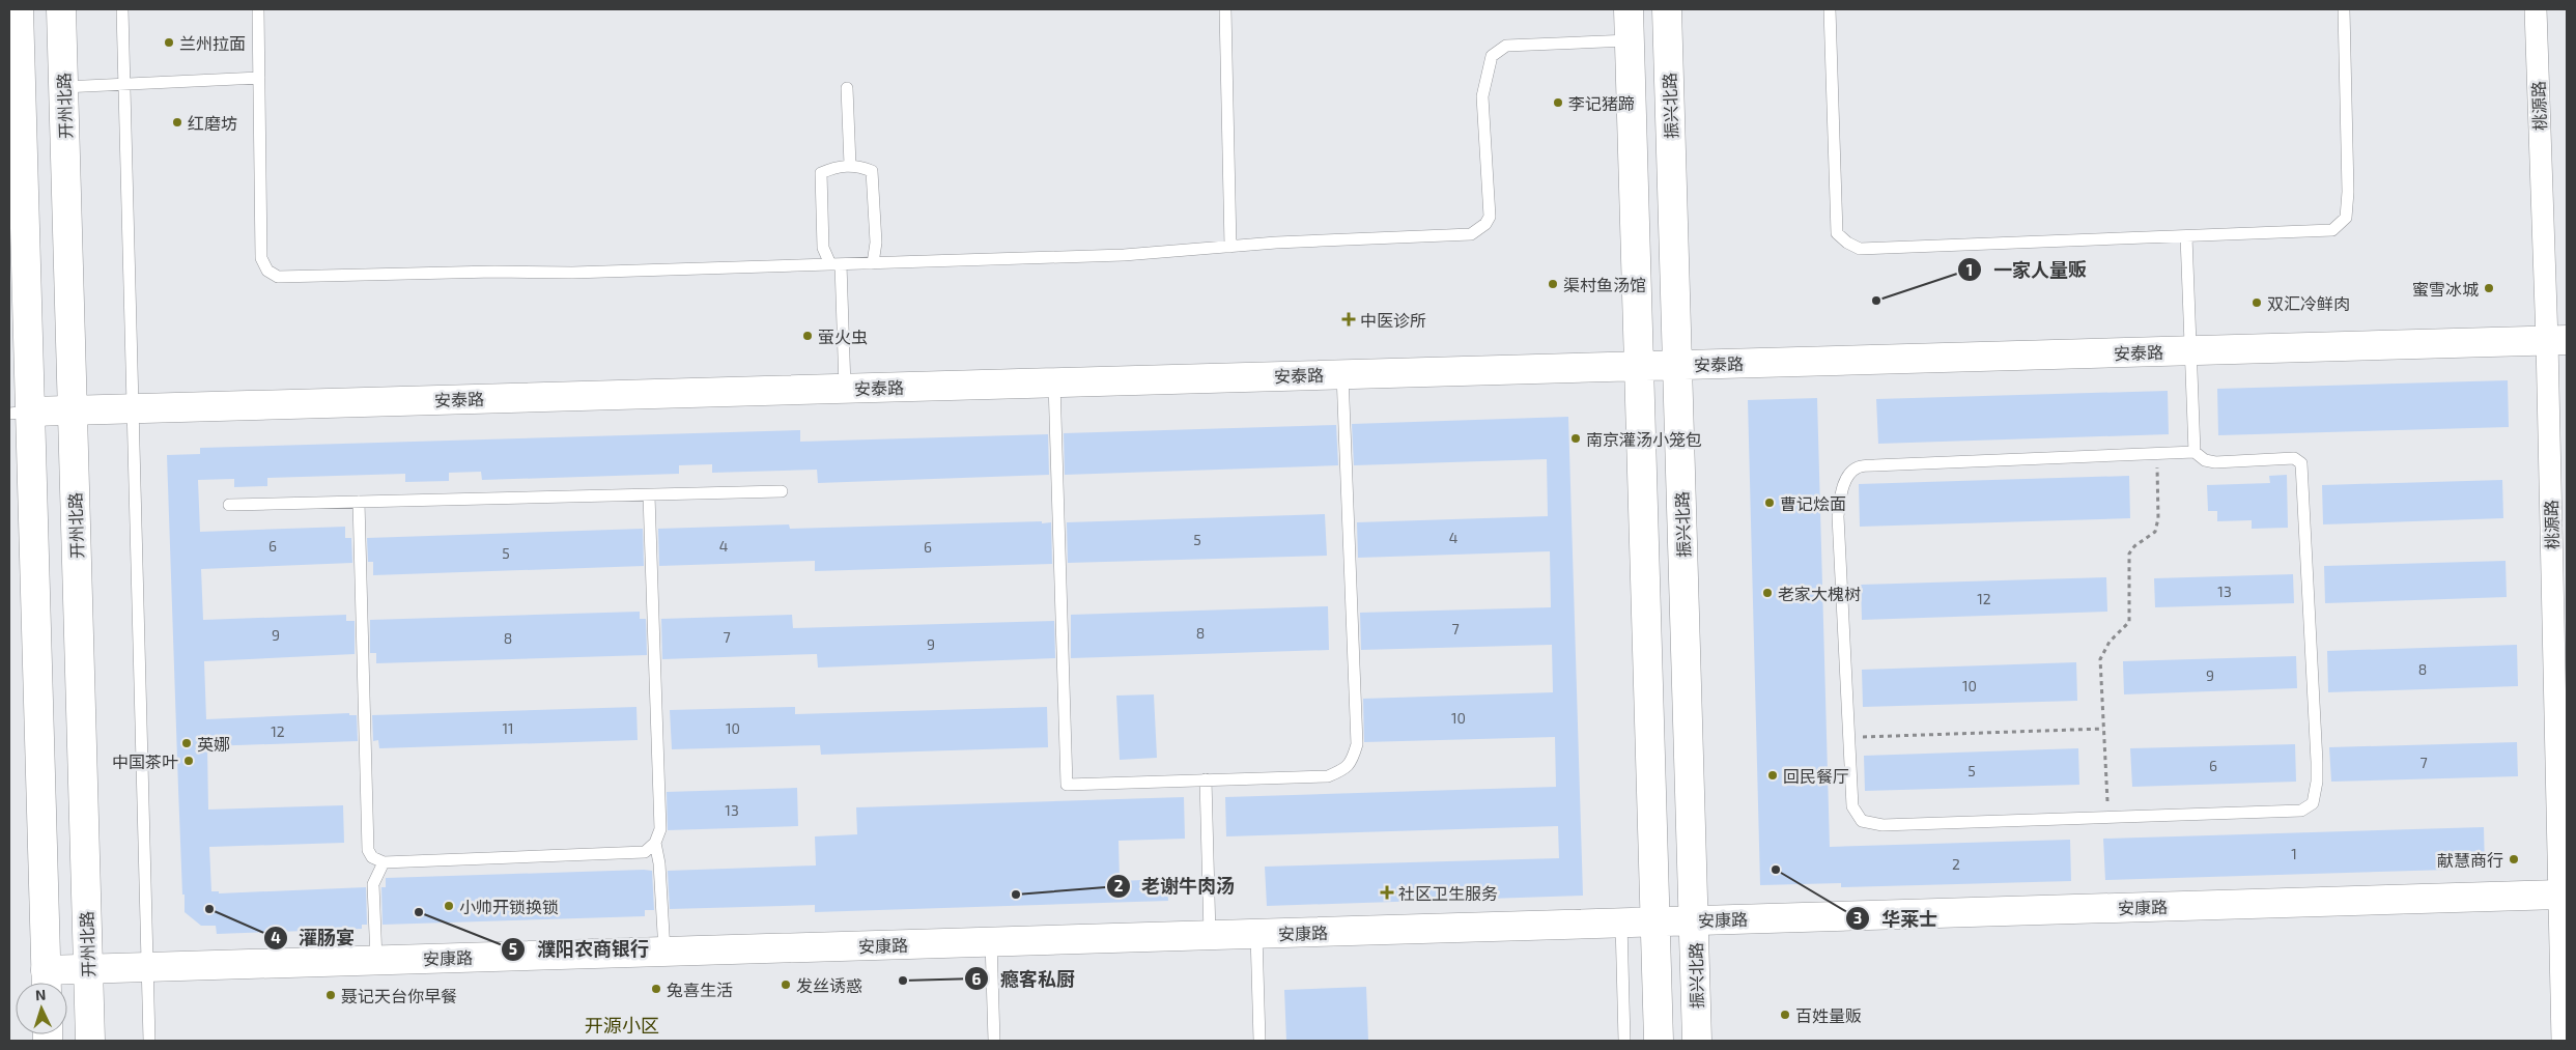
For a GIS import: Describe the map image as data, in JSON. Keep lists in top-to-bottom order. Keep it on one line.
{"streets":{"street":["开州北路","振兴北路","桃源路","安泰路","安康路"]},"crossings":[["开州北路","安泰路"],["开州北路","安康路"],["振兴北路","安泰路"],["振兴北路","安康路"],["桃源路","安泰路"],["桃源路","安康路"]],"districts":["开源小区"],"places":{"other":["兰州拉面","李记猪蹄","红磨坊","渠村鱼汤馆","蜜雪冰城","一家人量贩","双汇冷鲜肉","萤火虫","南京灌汤小笼包","曹记烩面","老家大槐树","英娜","中国茶叶","回民餐厅","献慧商行","华莱士","老谢牛肉汤","小帅开锁换锁","灌肠宴","濮阳农商银行","瘾客私厨","发丝诱惑","兔喜生活","聂记天台你早餐","百姓量贩"],"health":["中医诊所","社区卫生服务"]},"house_numbers":["4","5","6","4","6","5","13","12","7","8","9","7","8","9","8","9","10","10","11","10","12","7","6","5","13","1","2"],"north":"top"}
